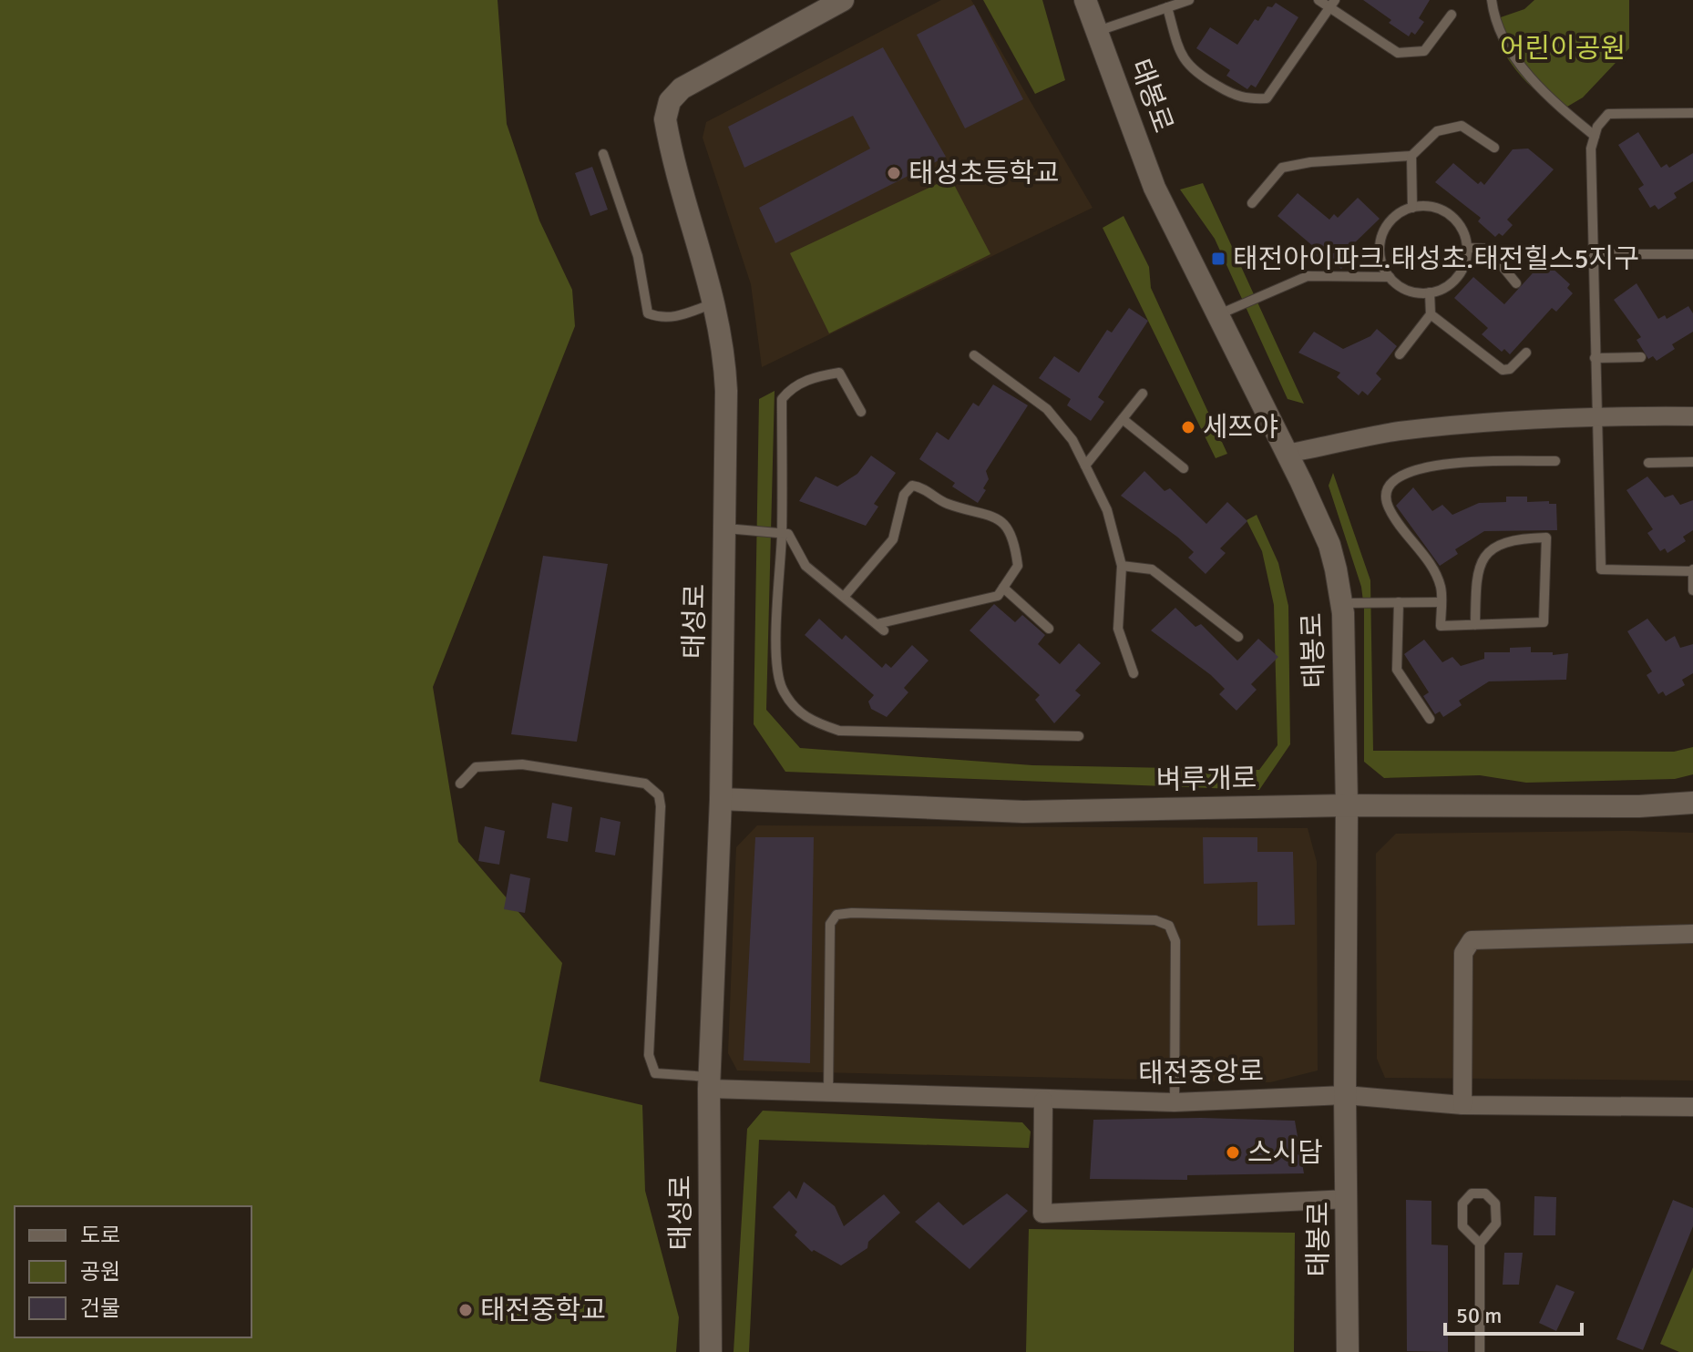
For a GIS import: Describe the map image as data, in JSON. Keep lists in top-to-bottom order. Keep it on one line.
{"streets":{"street":["태봉로","태성로","벼루개로","태전중앙로"]},"crossings":[["태봉로","벼루개로"],["태봉로","태전중앙로"],["태성로","벼루개로"],["태성로","태전중앙로"]],"parks":["어린이공원"],"places":{"other":["태성초등학교","세쯔야","스시담","태전중학교"],"transit":["태전아이파크.태성초.태전힐스5지구"]},"legend":["도로","공원","건물"],"scale_bar":"50 m"}
